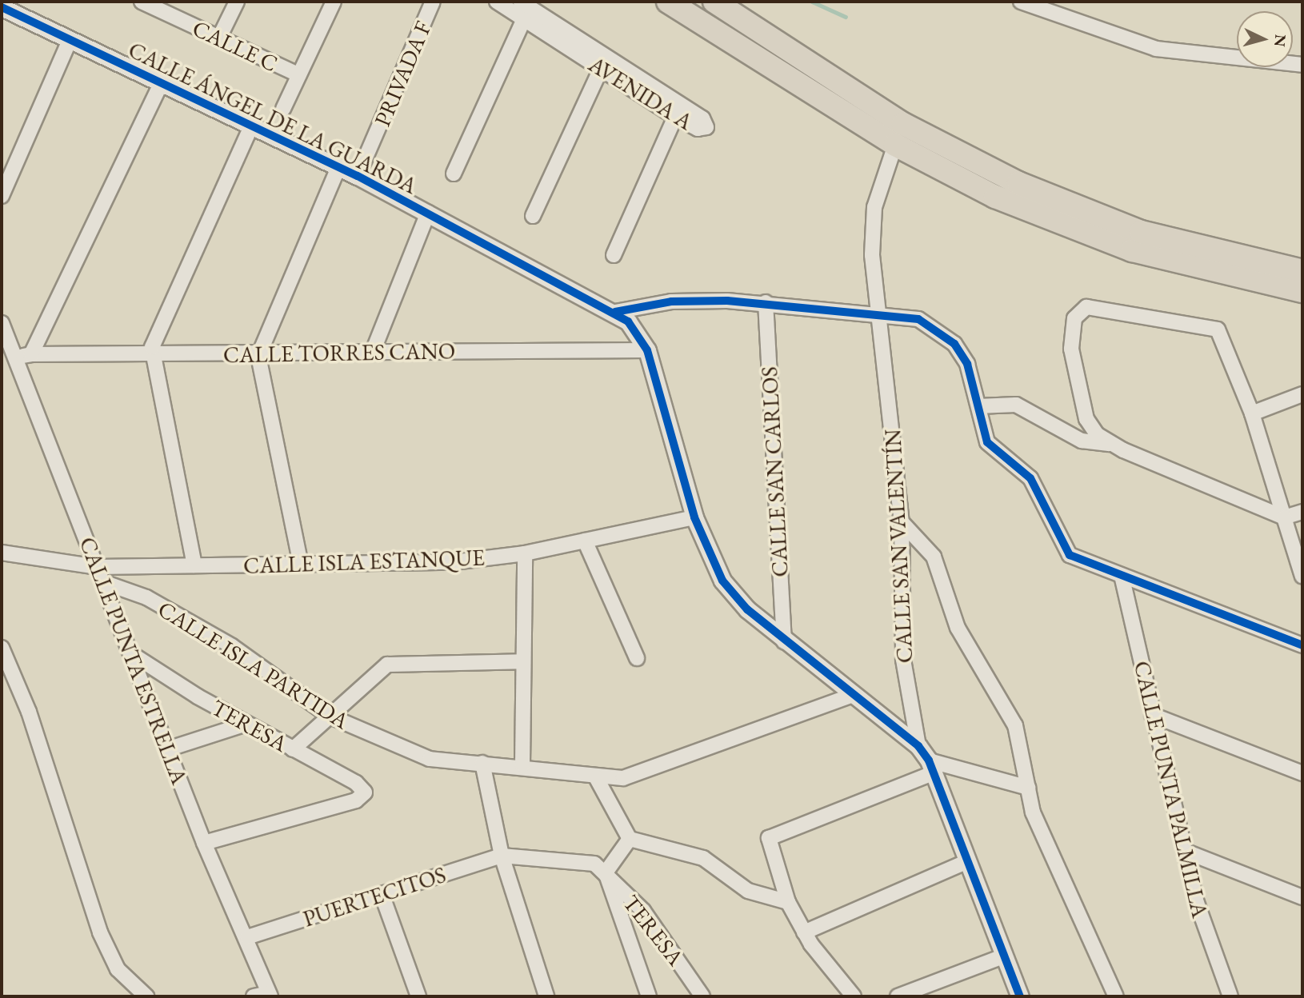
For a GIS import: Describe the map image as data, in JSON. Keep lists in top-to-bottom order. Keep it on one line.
{"streets":{"street":["CALLE C","PRIVADA F","AVENIDA A","CALLE ÁNGEL DE LA GUARDA","CALLE TORRES CANO","CALLE SAN CARLOS","CALLE SAN VALENTÍN","CALLE ISLA ESTANQUE","CALLE PUNTA ESTRELLA","CALLE ISLA PARTIDA","TERESA","CALLE PUNTA PALMILLA","PUERTECITOS"]},"crossings":[["PRIVADA F","CALLE ÁNGEL DE LA GUARDA"],["CALLE TORRES CANO","CALLE PUNTA ESTRELLA"],["CALLE ISLA ESTANQUE","CALLE PUNTA ESTRELLA"],["CALLE PUNTA ESTRELLA","CALLE ISLA PARTIDA"],["CALLE PUNTA ESTRELLA","TERESA"],["CALLE PUNTA ESTRELLA","PUERTECITOS"],["TERESA","PUERTECITOS"]],"north":"right"}
